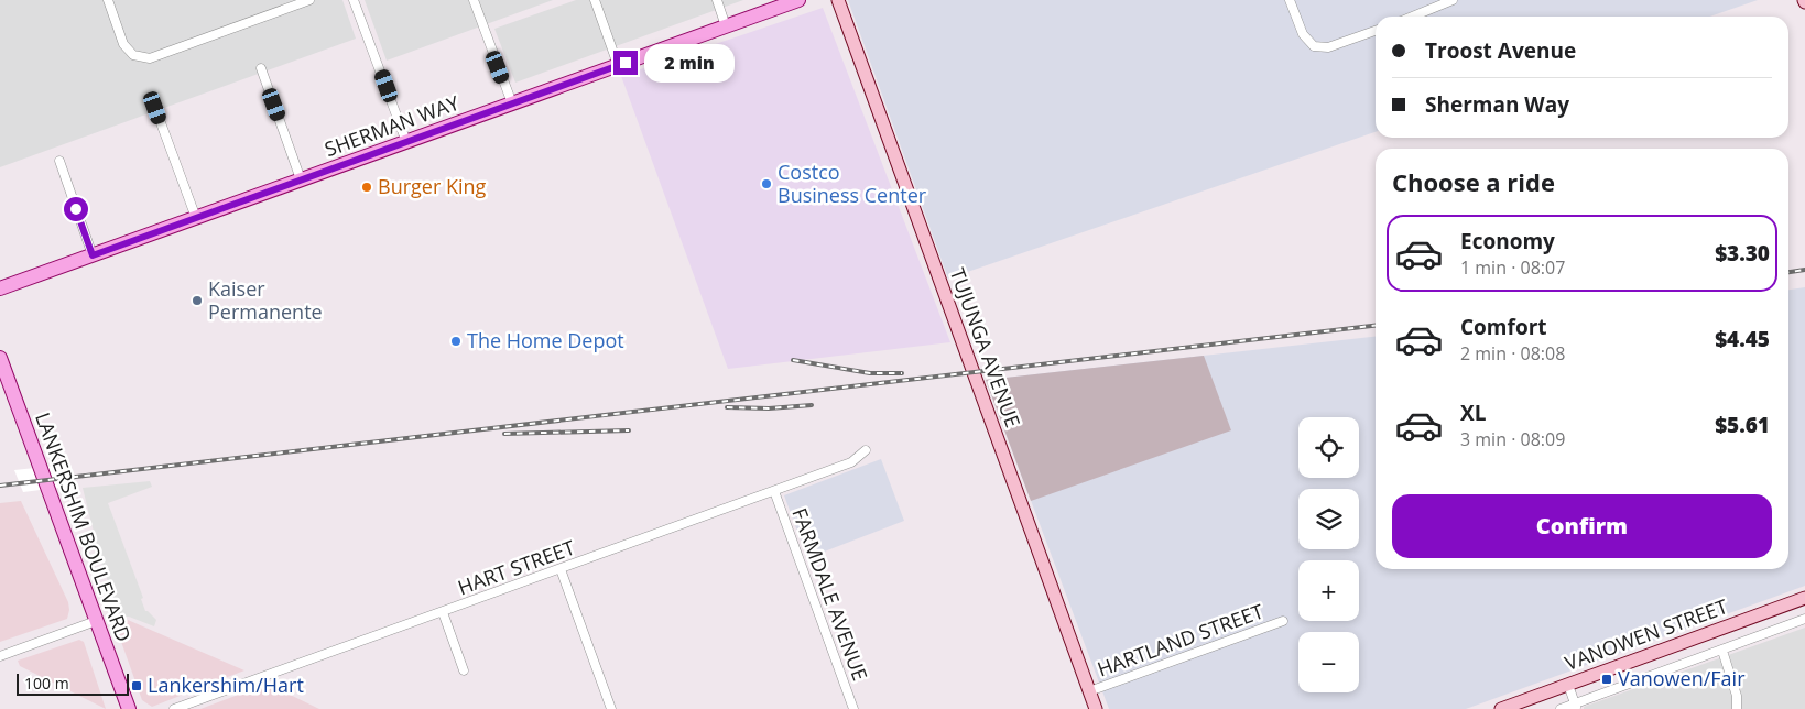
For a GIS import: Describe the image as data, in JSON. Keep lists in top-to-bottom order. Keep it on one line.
{"streets":{"main road":["SHERMAN WAY","LANKERSHIM BOULEVARD"],"street":["TUJUNGA AVENUE","HART STREET","FARMDALE AVENUE","VANOWEN STREET","HARTLAND STREET"]},"crossings":[["TUJUNGA AVENUE","HARTLAND STREET"],["HART STREET","FARMDALE AVENUE"]],"places":{"other":["Costco Business Center","Burger King","Kaiser Permanente","The Home Depot"],"transit":["Vanowen/Fair","Lankershim/Hart"]},"scale_bar":"100 m","page":{"banner":["Troost Avenue","Sherman Way"],"bubble":"2 min","heading":"Choose a ride","list":[{"name":"Economy","note":"1 min · 08:07","value":"$3.30"},{"name":"Comfort","note":"2 min · 08:08","value":"$4.45"},{"name":"XL","note":"3 min · 08:09","value":"$5.61"}],"map_buttons":["+","−"],"buttons":"Confirm","scale":"100 m"}}
